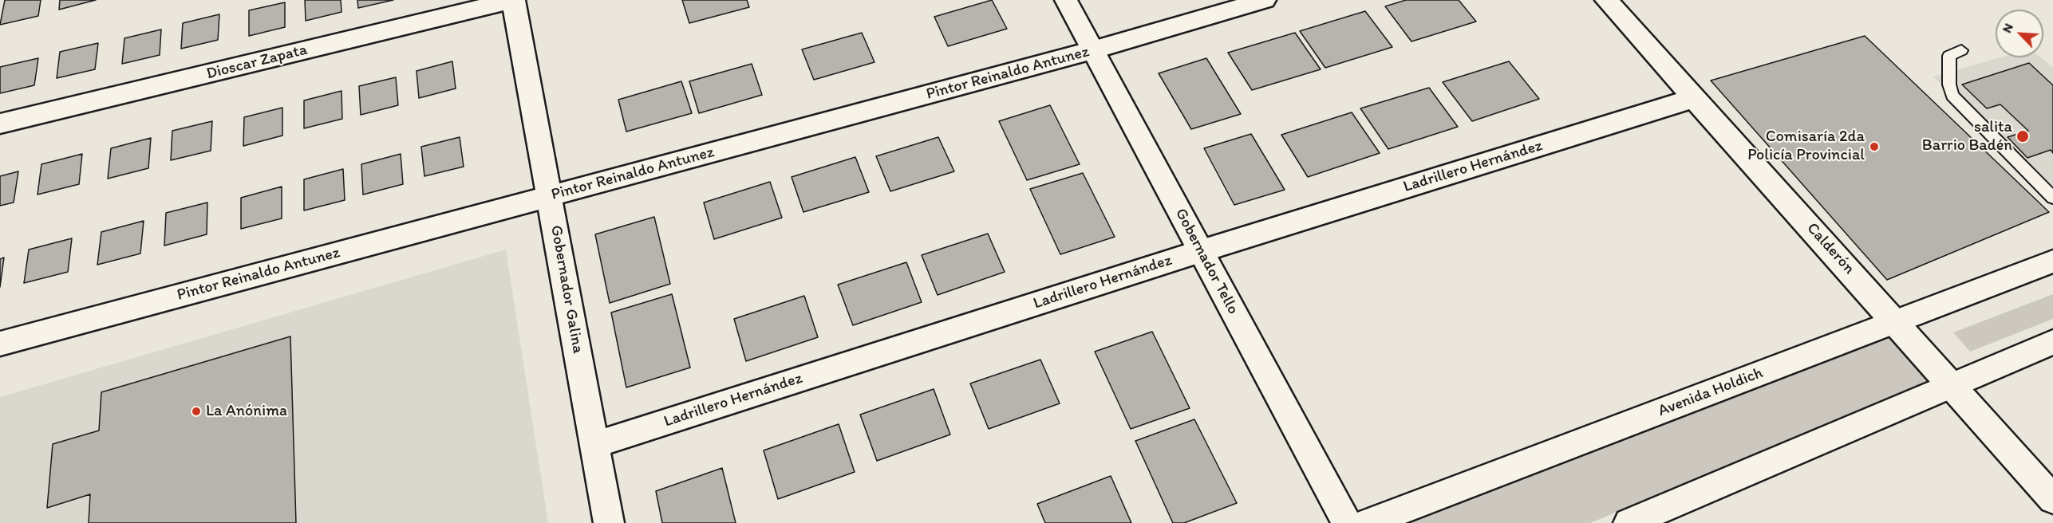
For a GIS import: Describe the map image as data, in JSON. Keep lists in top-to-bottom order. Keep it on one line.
{"streets":{"street":["Dioscar Zapata","Pintor Reinaldo Antunez","Ladrillero Hernández","Calderón","Gobernador Tello","Gobernador Galina","Avenida Holdich"]},"crossings":[["Dioscar Zapata","Gobernador Galina"],["Pintor Reinaldo Antunez","Gobernador Tello"],["Pintor Reinaldo Antunez","Gobernador Galina"],["Ladrillero Hernández","Calderón"],["Ladrillero Hernández","Gobernador Tello"],["Ladrillero Hernández","Gobernador Galina"],["Calderón","Avenida Holdich"]],"places":["salita Barrio Badén","Comisaría 2da Policía Provincial","La Anónima"],"north":"top left"}
